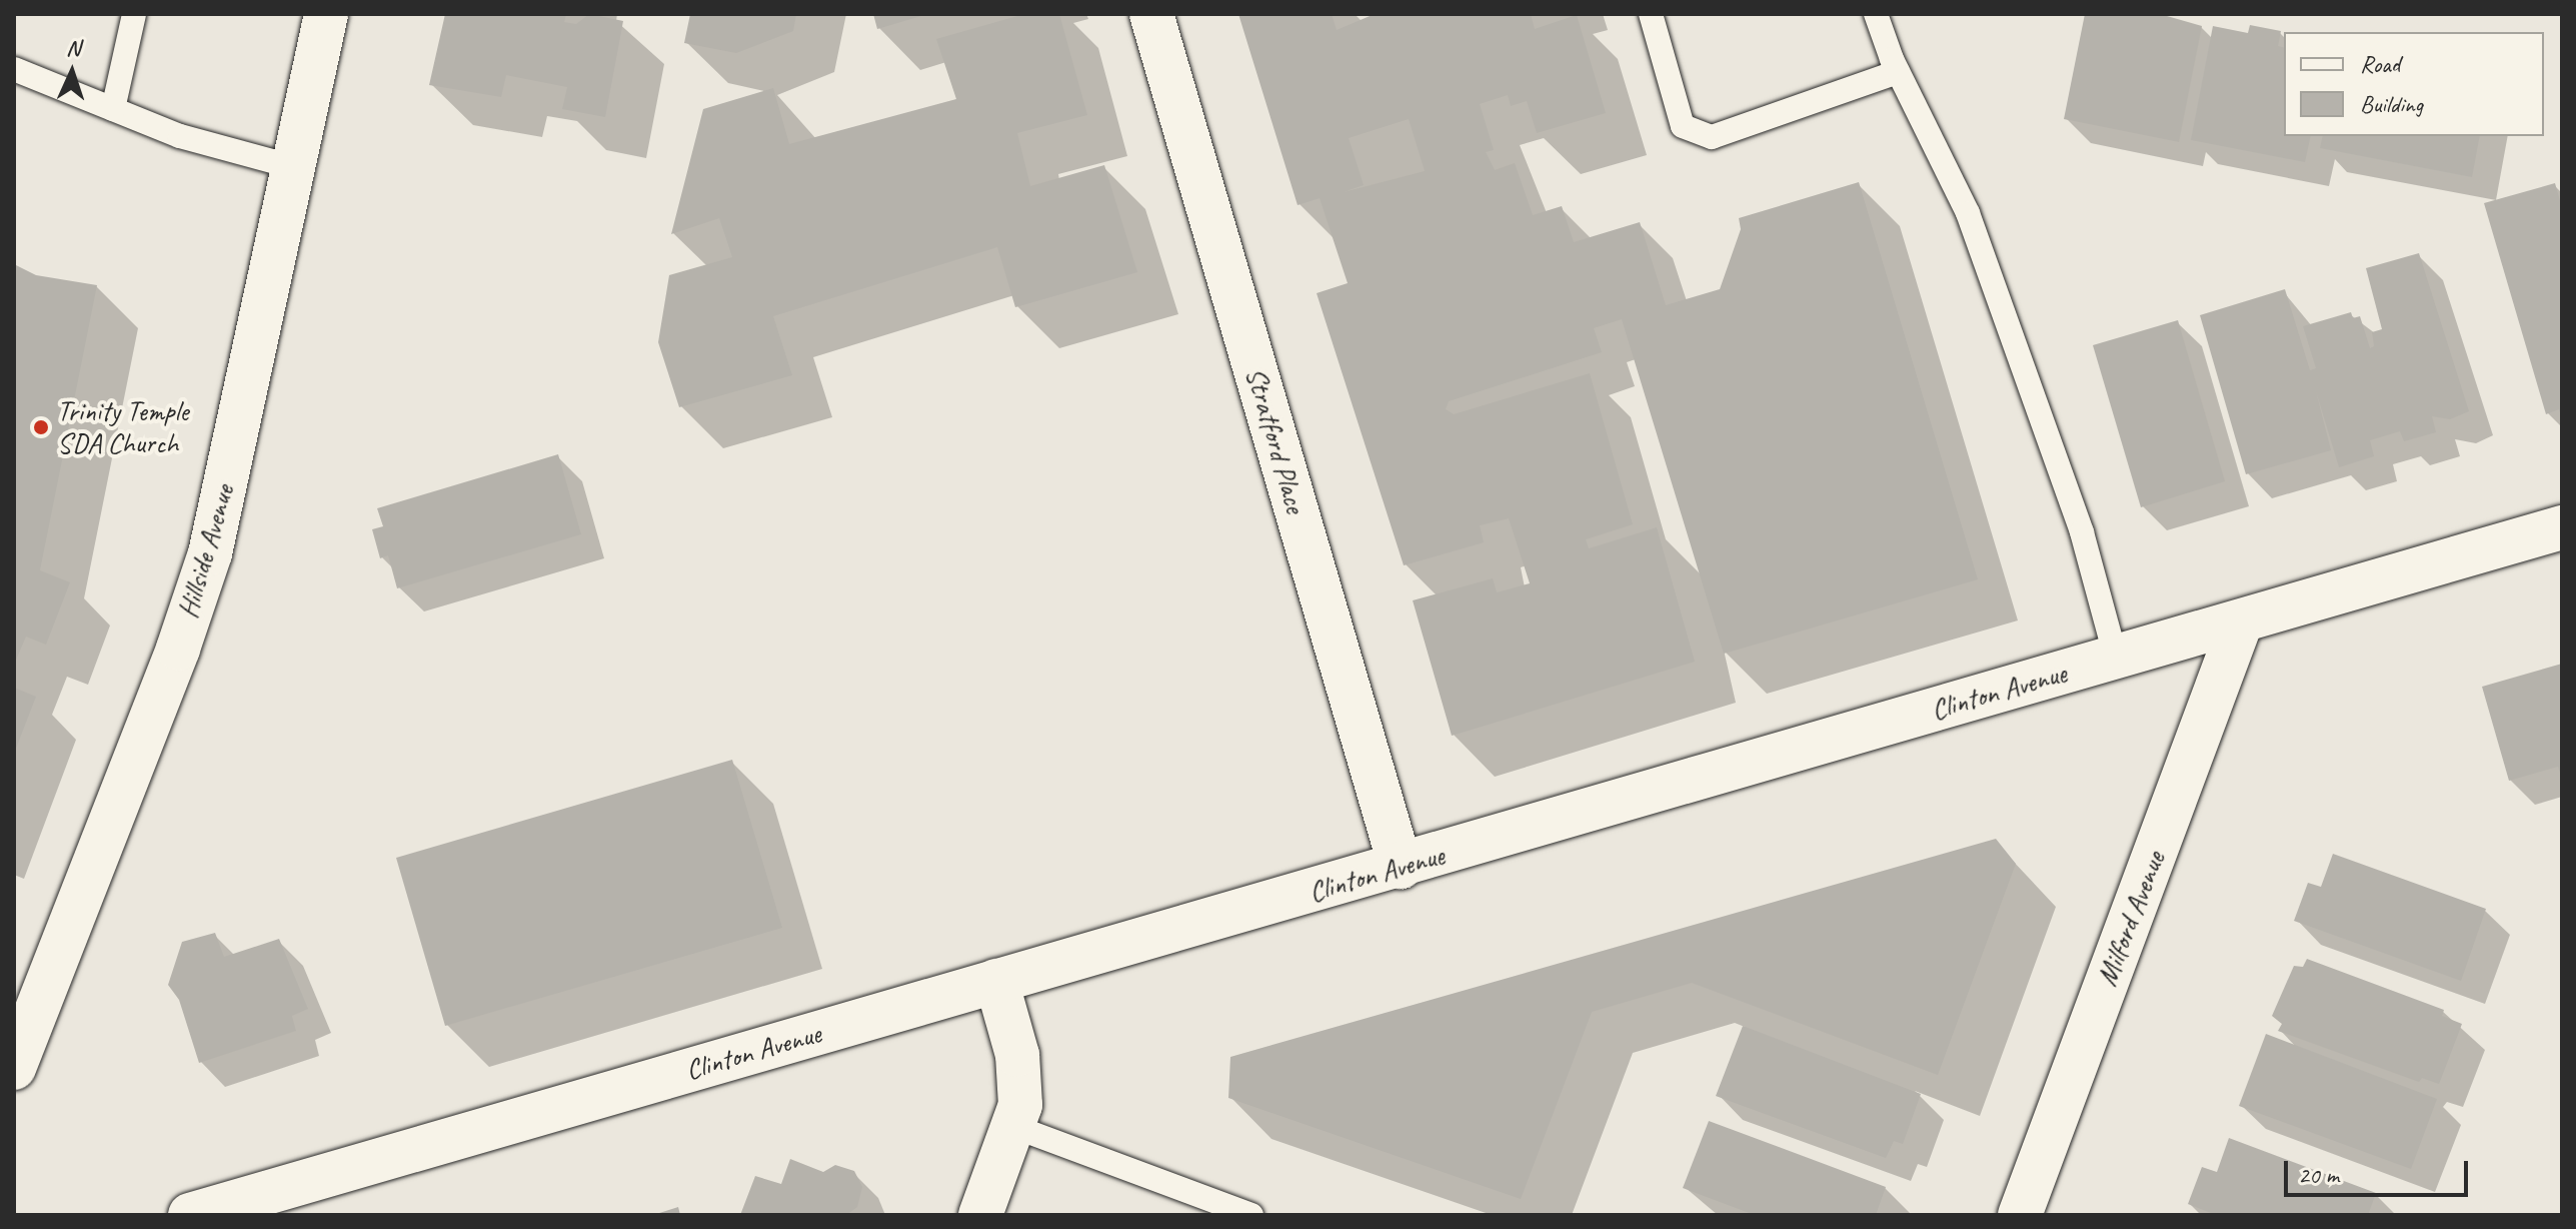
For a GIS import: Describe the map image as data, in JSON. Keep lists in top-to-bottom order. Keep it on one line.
{"streets":{"street":["Stratford Place","Hillside Avenue","Clinton Avenue","Milford Avenue"]},"crossings":[["Stratford Place","Clinton Avenue"],["Clinton Avenue","Milford Avenue"]],"places":["Trinity Temple SDA Church"],"legend":["Road","Building"],"scale_bar":"20 m","north":"top"}
